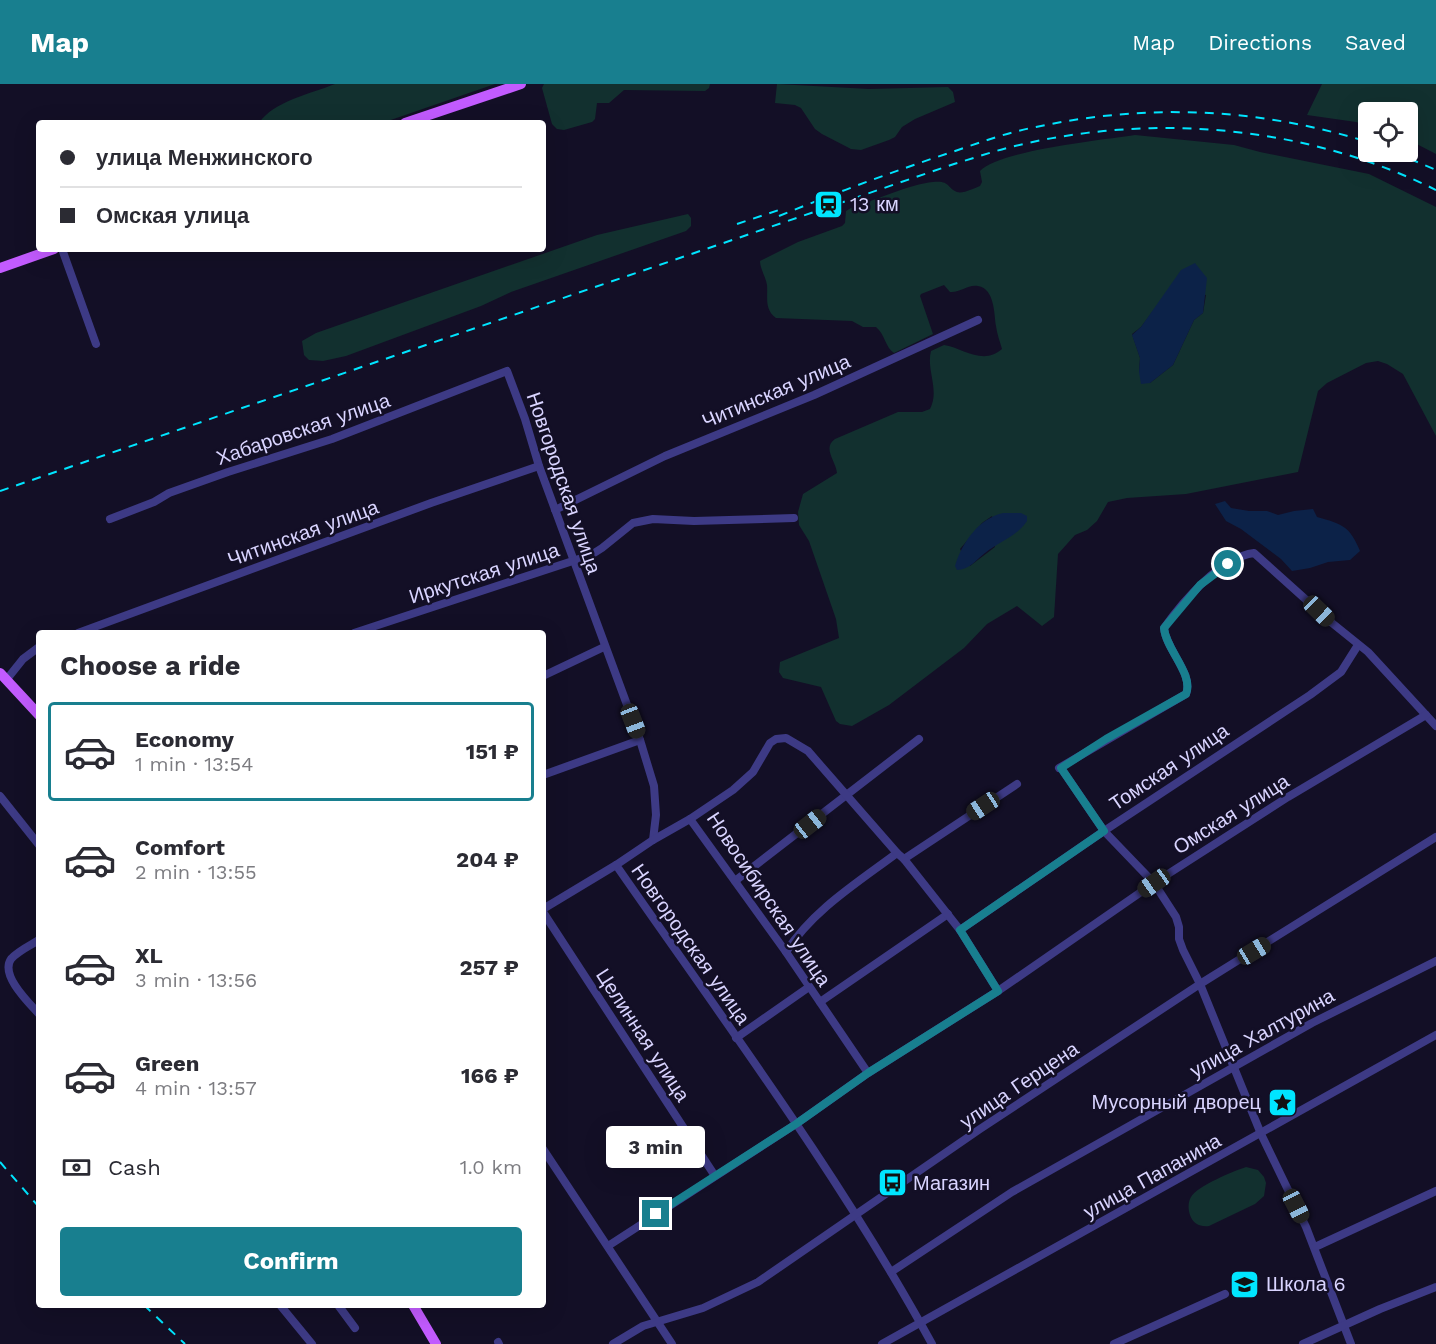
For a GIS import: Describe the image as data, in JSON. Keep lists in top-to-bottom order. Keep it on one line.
{"streets":{"street":["Читинская улица","Хабаровская улица","Новгородская улица","Иркутская улица","Томская улица","Омская улица","Новосибирская улица","улица Халтурина","Целинная улица","улица Герцена","улица Папанина"]},"crossings":[["Читинская улица","Новгородская улица"],["Хабаровская улица","Новгородская улица"],["Новгородская улица","Иркутская улица"],["Новгородская улица","Омская улица"],["Новгородская улица","улица Халтурина"],["Новгородская улица","улица Герцена"],["Новгородская улица","улица Папанина"],["Омская улица","Новосибирская улица"],["Омская улица","Целинная улица"]],"places":{"station":["13 км"],"place":["Мусорный дворец"],"bus stop":["Магазин"],"school or university":["Школа 6"]},"page":{"header":"Map","nav":["Map","Directions","Saved"],"banner":["улица Менжинского","Омская улица"],"heading":"Choose a ride","list":[{"name":"Economy","note":"1 min · 13:54","value":"151 ₽"},{"name":"Comfort","note":"2 min · 13:55","value":"204 ₽"},{"name":"XL","note":"3 min · 13:56","value":"257 ₽"},{"name":"Green","note":"4 min · 13:57","value":"166 ₽"}],"bubble":"3 min","pay":["Cash","1.0 km"],"buttons":"Confirm"}}
